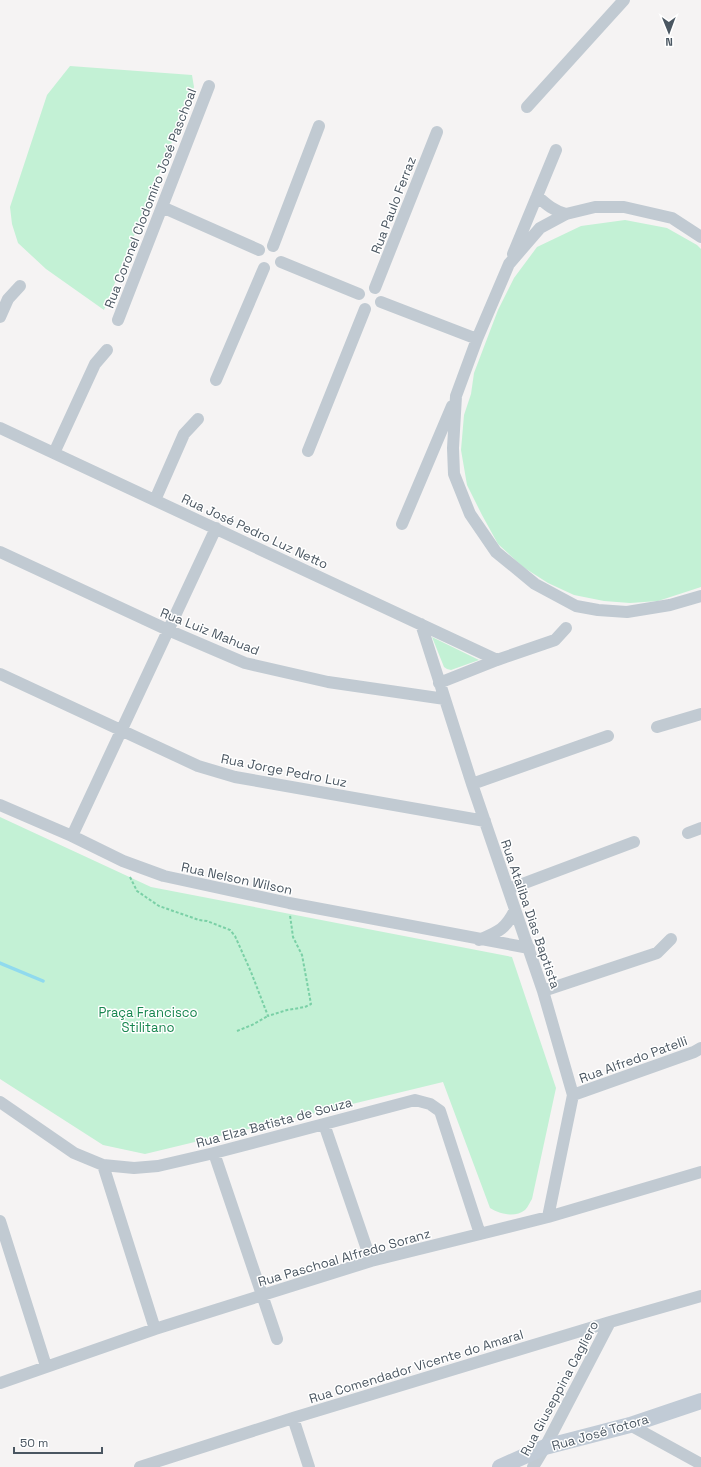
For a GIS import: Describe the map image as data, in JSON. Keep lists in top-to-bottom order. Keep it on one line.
{"streets":{"main road":["Rua José Totora"],"street":["Rua Coronel Clodomiro José Paschoal","Rua Paulo Ferraz","Rua José Pedro Luz Netto","Rua Luiz Mahuad","Rua Jorge Pedro Luz","Rua Nelson Wilson","Rua Ataliba Dias Baptista","Rua Alfredo Patelli","Rua Elza Batista de Souza","Rua Paschoal Alfredo Soranz","Rua Comendador Vicente do Amaral","Rua Giuseppina Cagliero"]},"crossings":[["Rua José Pedro Luz Netto","Rua Ataliba Dias Baptista"],["Rua Luiz Mahuad","Rua Ataliba Dias Baptista"],["Rua Jorge Pedro Luz","Rua Ataliba Dias Baptista"],["Rua Nelson Wilson","Rua Ataliba Dias Baptista"],["Rua Ataliba Dias Baptista","Rua Alfredo Patelli"],["Rua Ataliba Dias Baptista","Rua Paschoal Alfredo Soranz"],["Rua Elza Batista de Souza","Rua Paschoal Alfredo Soranz"],["Rua Comendador Vicente do Amaral","Rua Giuseppina Cagliero"],["Rua Giuseppina Cagliero","Rua José Totora"]],"parks":["Praça Francisco Stilitano"],"scale_bar":"50 m","north":"bottom"}
